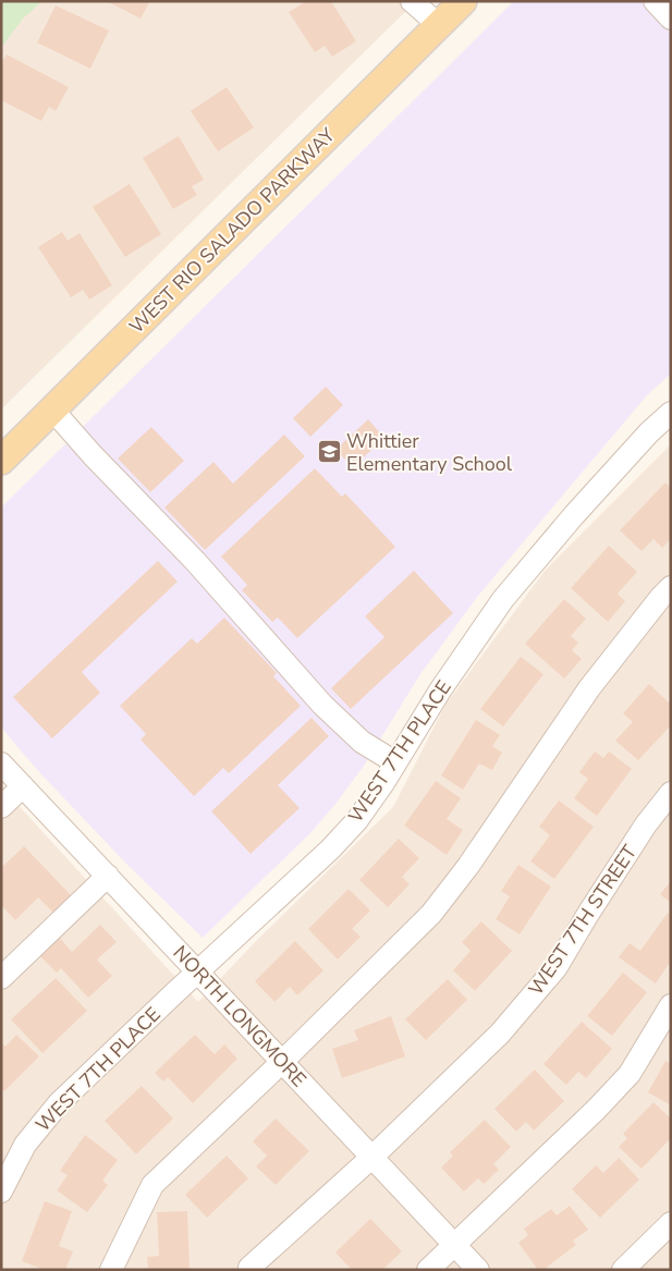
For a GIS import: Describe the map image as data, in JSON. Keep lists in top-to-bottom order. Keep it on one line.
{"streets":{"main road":["WEST RIO SALADO PARKWAY"],"street":["WEST 7TH PLACE","WEST 7TH STREET","NORTH LONGMORE"]},"crossings":[["WEST 7TH PLACE","NORTH LONGMORE"],["WEST 7TH STREET","NORTH LONGMORE"]],"places":{"school or university":["Whittier Elementary School"]}}
